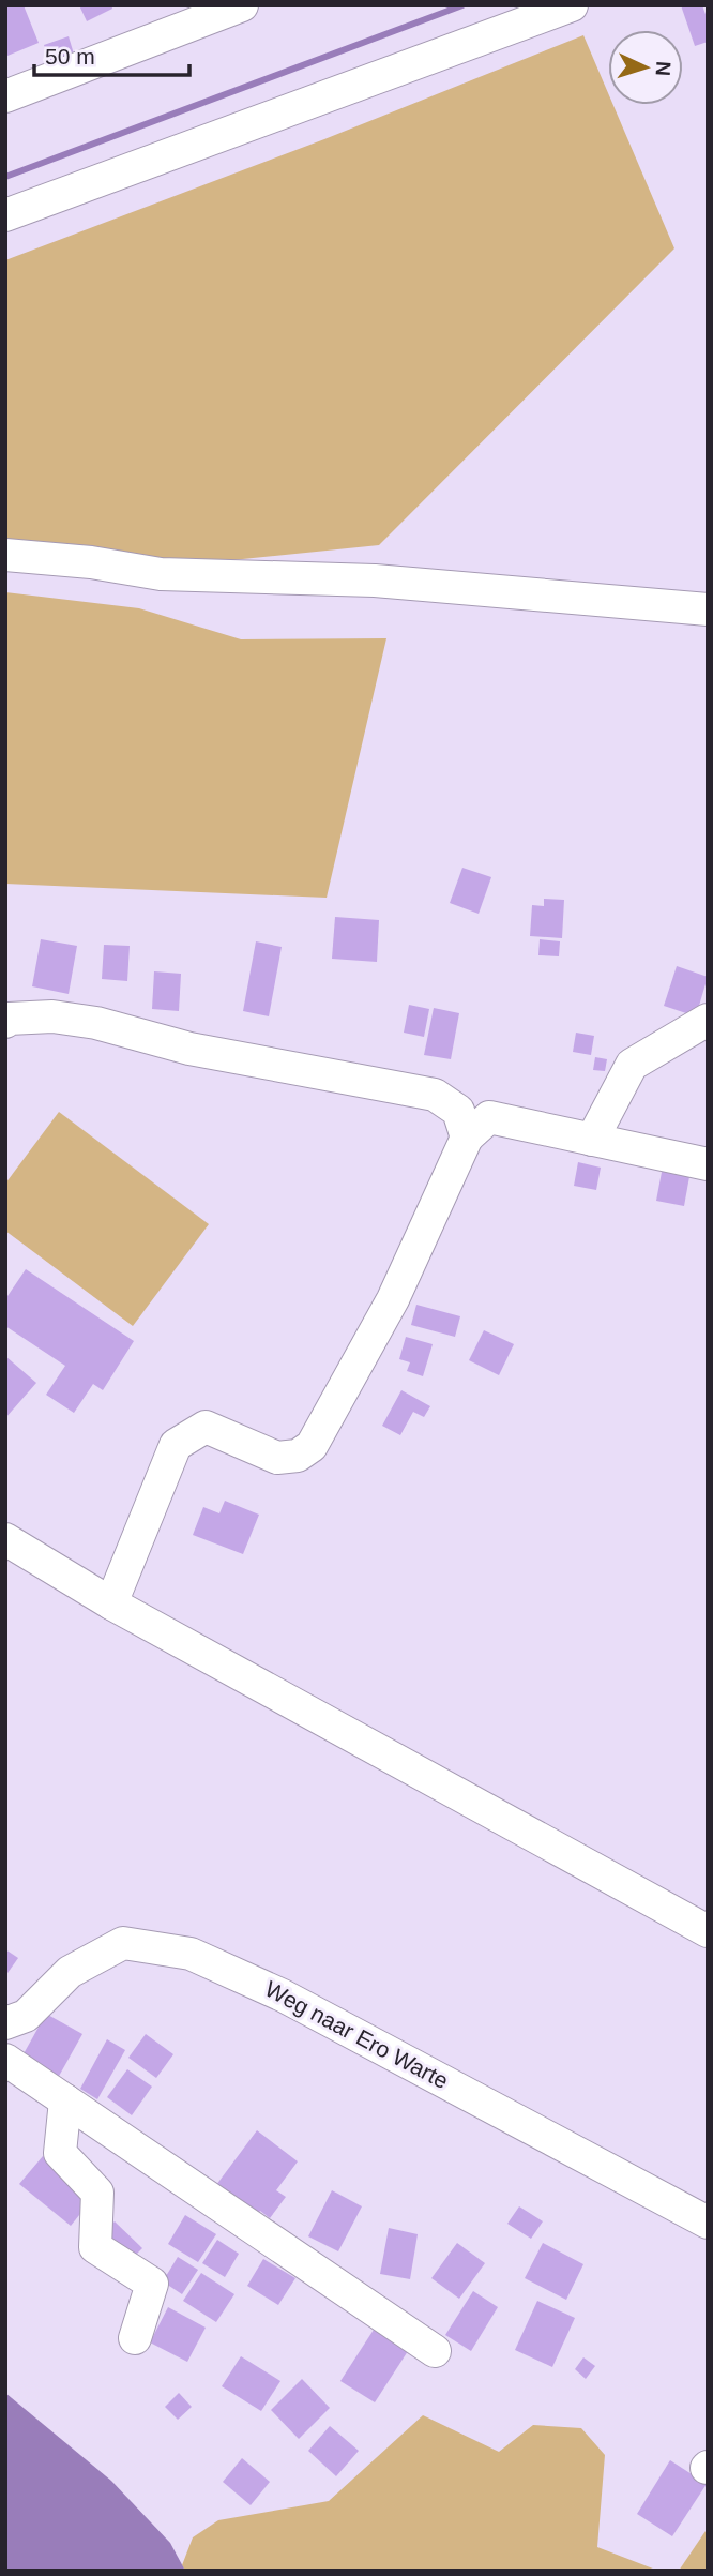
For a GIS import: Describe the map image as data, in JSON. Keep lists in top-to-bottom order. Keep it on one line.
{"streets":{"street":["Weg naar Ero Warte"]},"scale_bar":"50 m","north":"right"}
